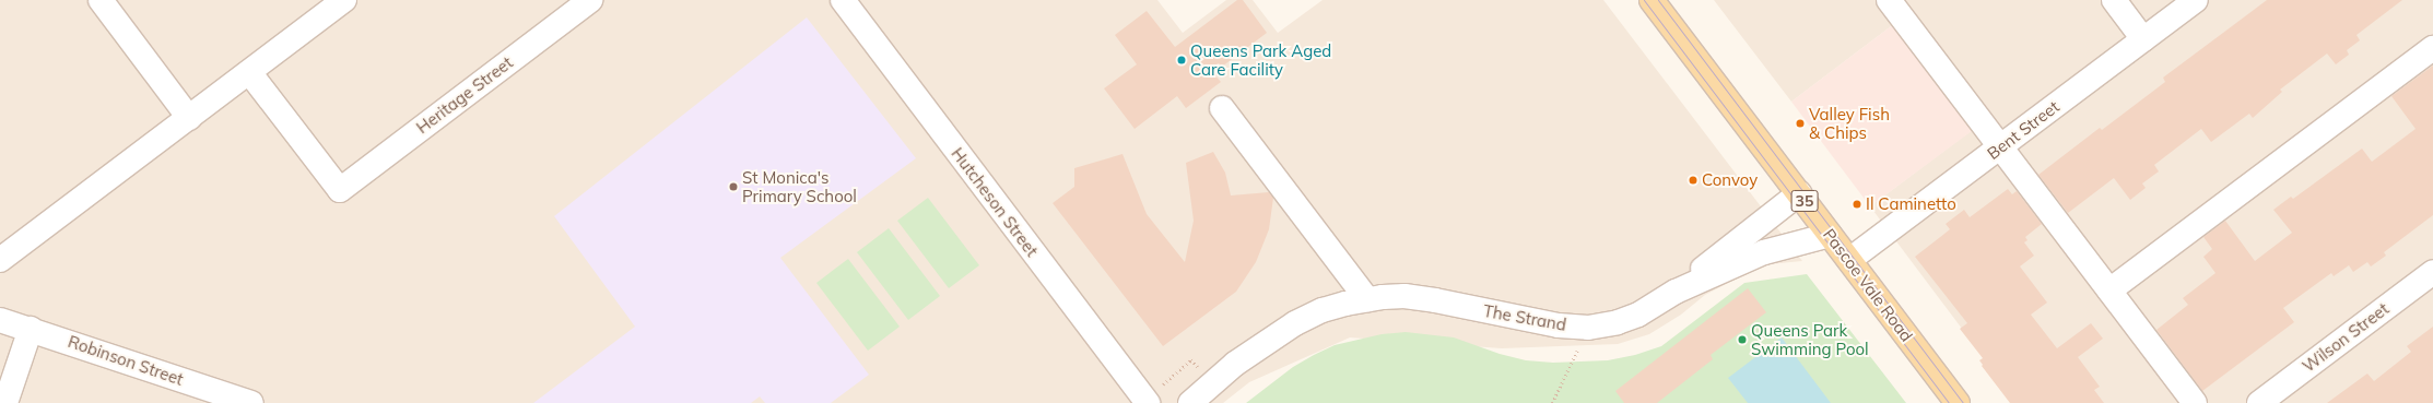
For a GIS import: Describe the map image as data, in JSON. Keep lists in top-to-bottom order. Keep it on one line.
{"streets":{"main road":["35","Pascoe Vale Road"],"street":["Heritage Street","Bent Street","Hutcheson Street","The Strand","Wilson Street","Robinson Street"]},"crossings":[["Bent Street","Pascoe Vale Road"],["Pascoe Vale Road","The Strand"]],"places":["Queens Park Aged Care Facility","Valley Fish & Chips","Convoy","St Monica's Primary School","Il Caminetto","Queens Park Swimming Pool"]}
